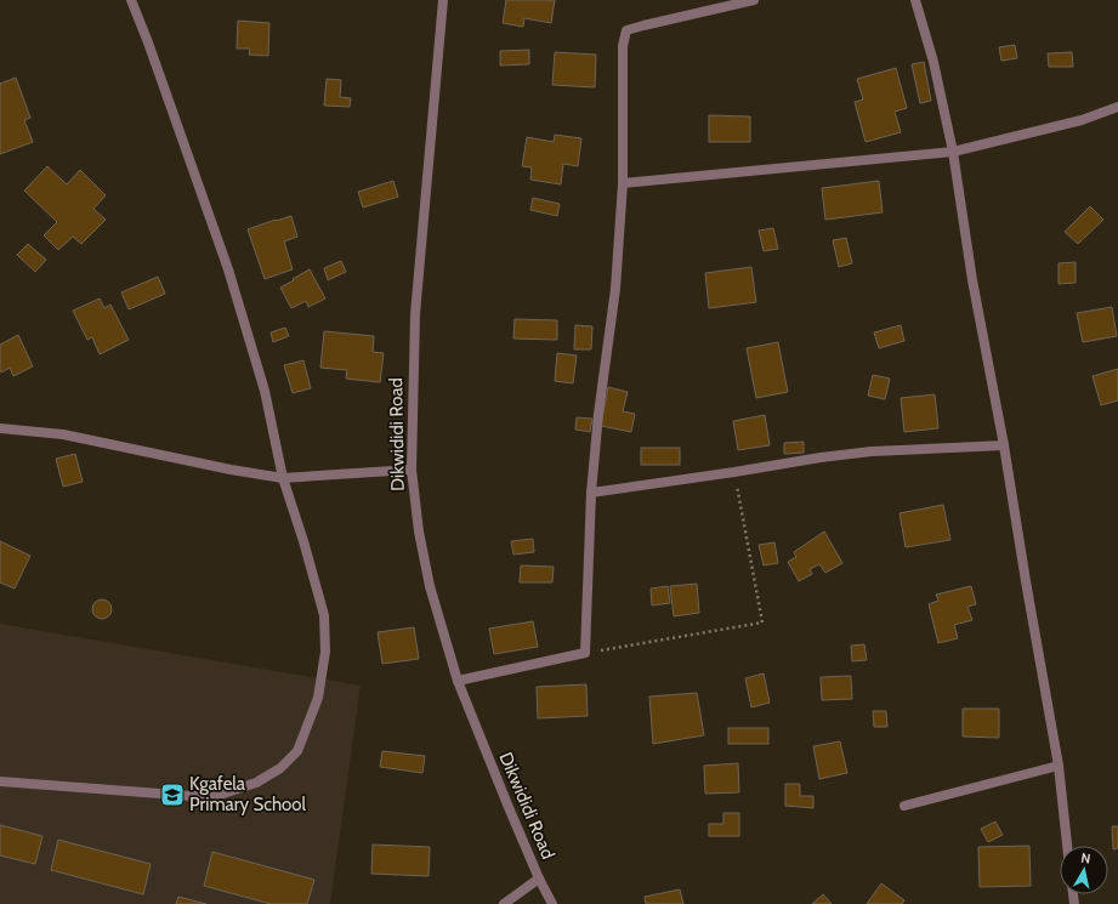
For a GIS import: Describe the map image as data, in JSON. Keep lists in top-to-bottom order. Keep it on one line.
{"streets":{"street":["Dikwididi Road"]},"places":{"school or university":["Kgafela Primary School"]},"north":"top"}
